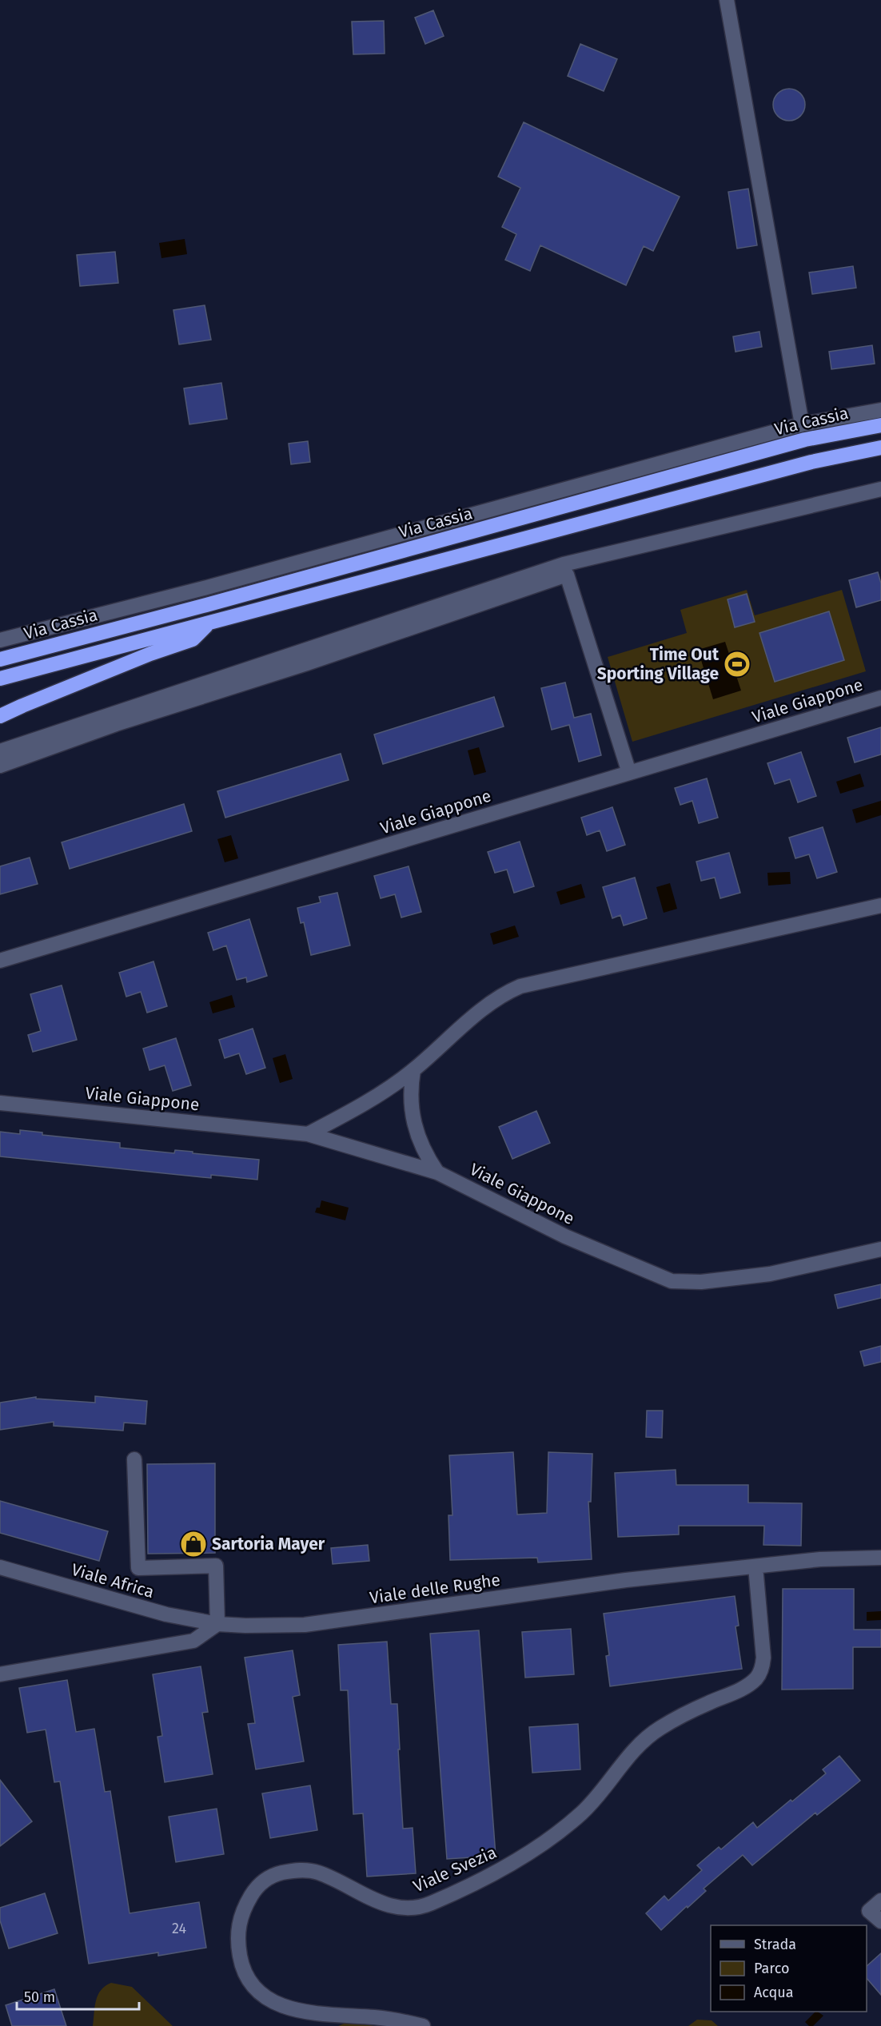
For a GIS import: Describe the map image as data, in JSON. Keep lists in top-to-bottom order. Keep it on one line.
{"streets":{"highway":["Via Cassia"],"street":["Viale Giappone","Viale Africa","Viale delle Rughe","Viale Svezia"]},"crossings":[["Viale Africa","Viale delle Rughe"],["Viale delle Rughe","Viale Svezia"]],"places":{"sports":["Time Out Sporting Village"],"shop":["Sartoria Mayer"]},"house_numbers":["24"],"legend":["Strada","Parco","Acqua"],"scale_bar":"50 m"}
